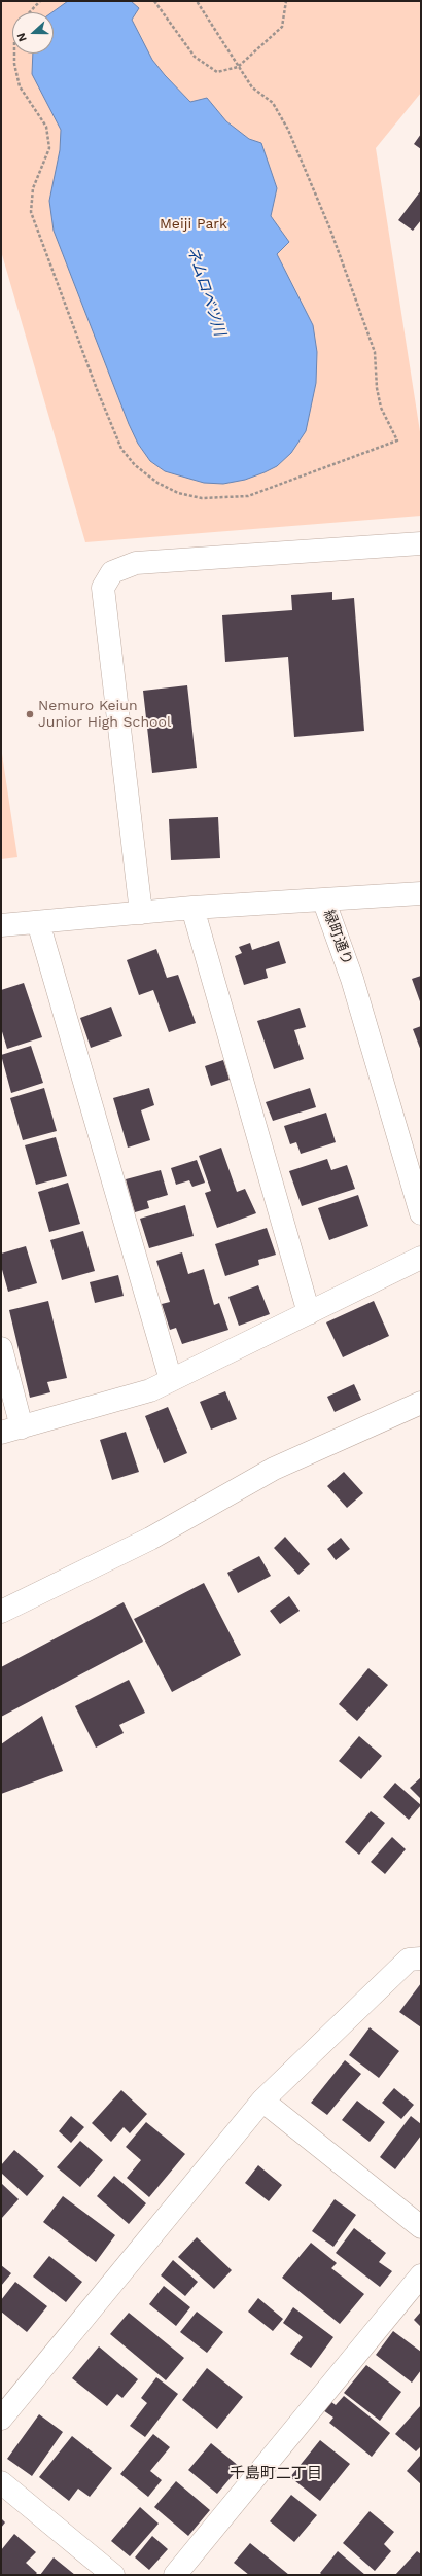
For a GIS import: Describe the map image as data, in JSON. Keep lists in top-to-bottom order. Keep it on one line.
{"streets":{"street":["緑町通り"]},"districts":["千島町二丁目"],"water":["ネムロベツ川"],"parks":["Meiji Park"],"places":["Nemuro Keiun Junior High School"],"north":"left"}
